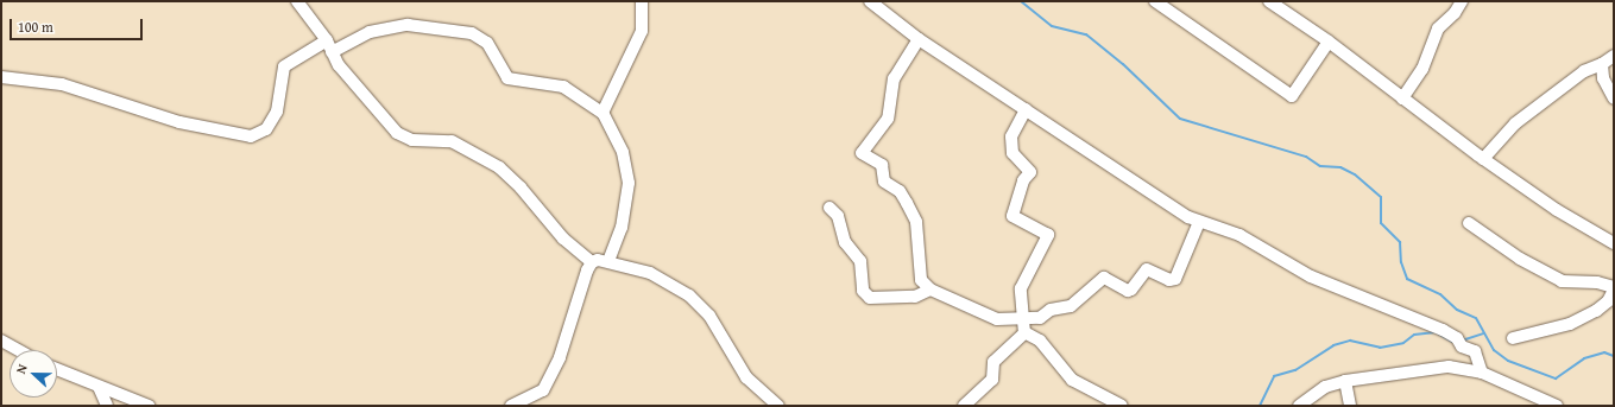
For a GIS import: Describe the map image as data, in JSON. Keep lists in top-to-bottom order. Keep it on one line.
{"scale_bar":"100 m","north":"left"}
